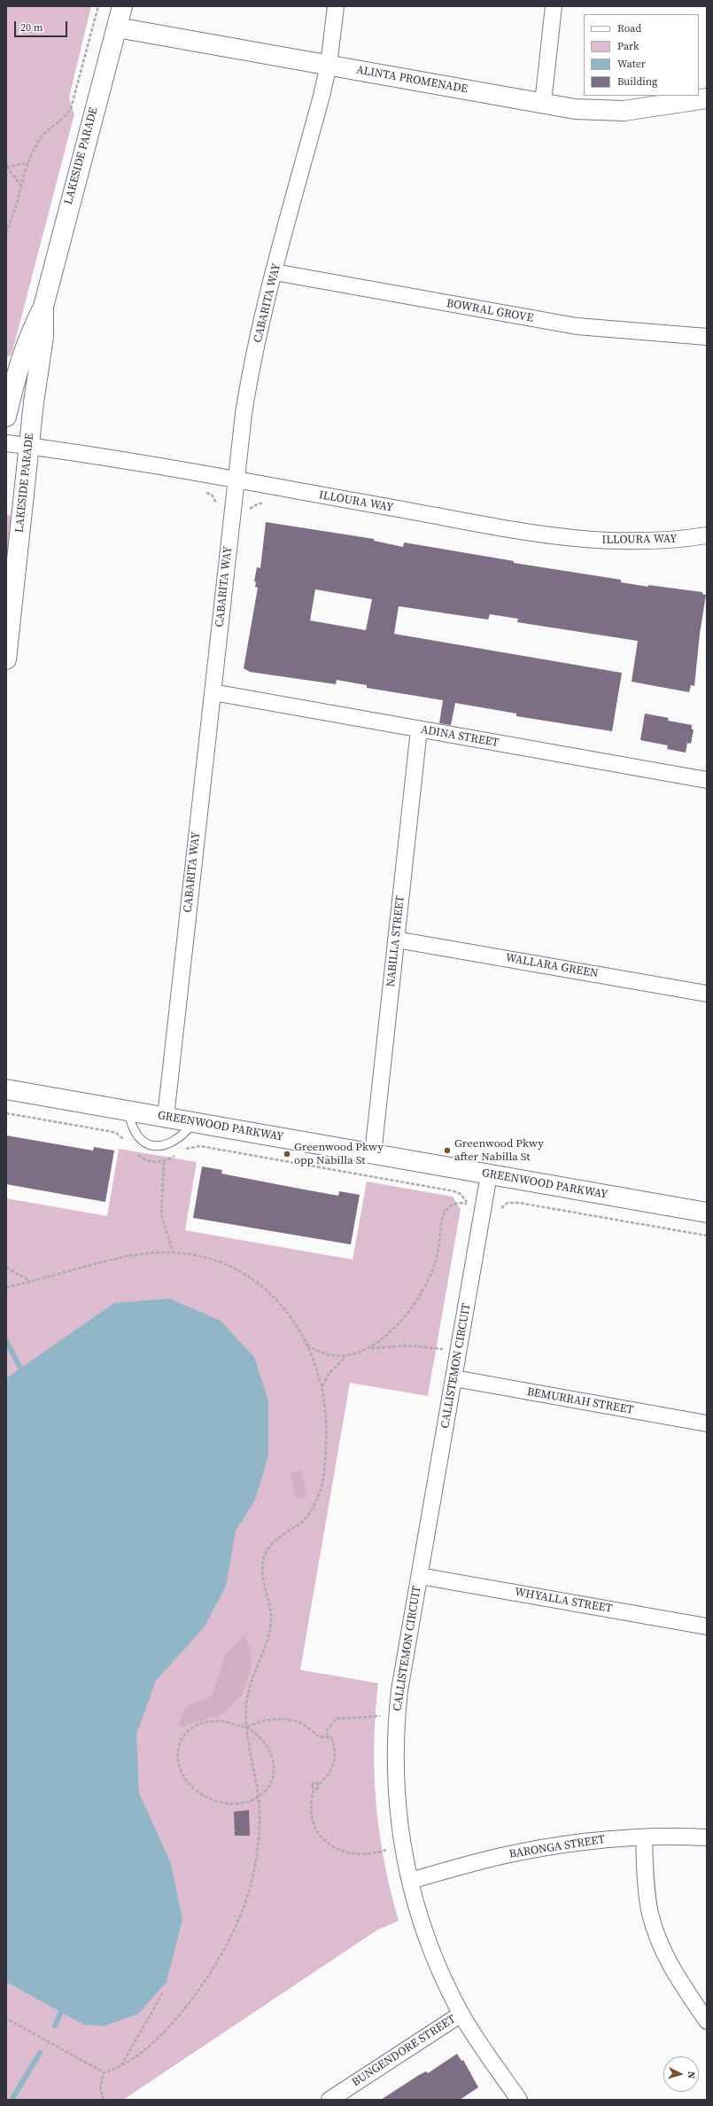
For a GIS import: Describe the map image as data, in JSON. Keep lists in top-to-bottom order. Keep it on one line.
{"streets":{"street":["ALINTA PROMENADE","LAKESIDE PARADE","CABARITA WAY","BOWRAL GROVE","ILLOURA WAY","ADINA STREET","NABILLA STREET","WALLARA GREEN","GREENWOOD PARKWAY","CALLISTEMON CIRCUIT","BEMURRAH STREET","WHYALLA STREET","BARONGA STREET","BUNGENDORE STREET"]},"crossings":[["ALINTA PROMENADE","LAKESIDE PARADE"],["ALINTA PROMENADE","CABARITA WAY"],["LAKESIDE PARADE","ILLOURA WAY"],["CABARITA WAY","BOWRAL GROVE"],["CABARITA WAY","ILLOURA WAY"],["CABARITA WAY","ADINA STREET"],["CABARITA WAY","GREENWOOD PARKWAY"],["ADINA STREET","NABILLA STREET"],["NABILLA STREET","WALLARA GREEN"],["NABILLA STREET","GREENWOOD PARKWAY"],["GREENWOOD PARKWAY","CALLISTEMON CIRCUIT"],["CALLISTEMON CIRCUIT","BEMURRAH STREET"],["CALLISTEMON CIRCUIT","WHYALLA STREET"],["CALLISTEMON CIRCUIT","BARONGA STREET"],["CALLISTEMON CIRCUIT","BUNGENDORE STREET"]],"places":["Greenwood Pkwy after Nabilla St","Greenwood Pkwy opp Nabilla St"],"legend":["Road","Park","Water","Building"],"scale_bar":"20 m","north":"right"}
